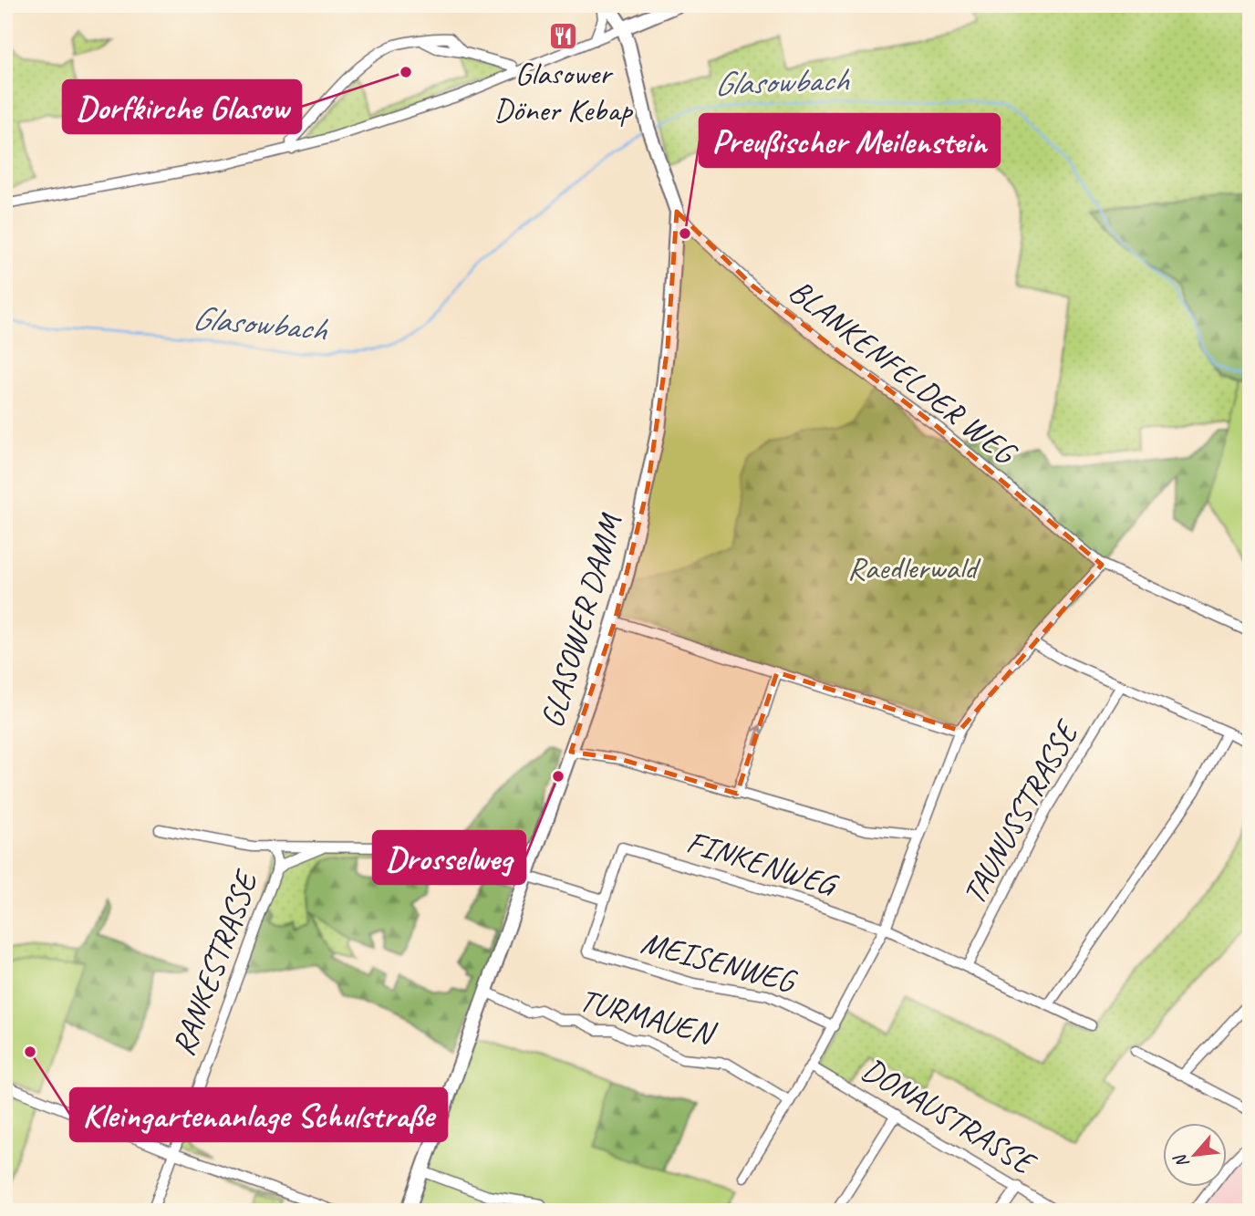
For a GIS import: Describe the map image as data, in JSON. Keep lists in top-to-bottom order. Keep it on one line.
{"streets":{"street":["BLANKENFELDER WEG","GLASOWER DAMM","TAUNUSSTRASSE","FINKENWEG","MEISENWEG","RANKESTRASSE","TURMAUEN","DONAUSTRASSE"]},"crossings":[["BLANKENFELDER WEG","GLASOWER DAMM"],["GLASOWER DAMM","TURMAUEN"],["TAUNUSSTRASSE","FINKENWEG"],["FINKENWEG","MEISENWEG"]],"water":["Glasowbach"],"parks":["Raedlerwald"],"places":{"restaurant":["Glasower Döner Kebap"],"other":["Dorfkirche Glasow","Preußischer Meilenstein","Drosselweg","Kleingartenanlage Schulstraße"]},"north":"bottom left"}
